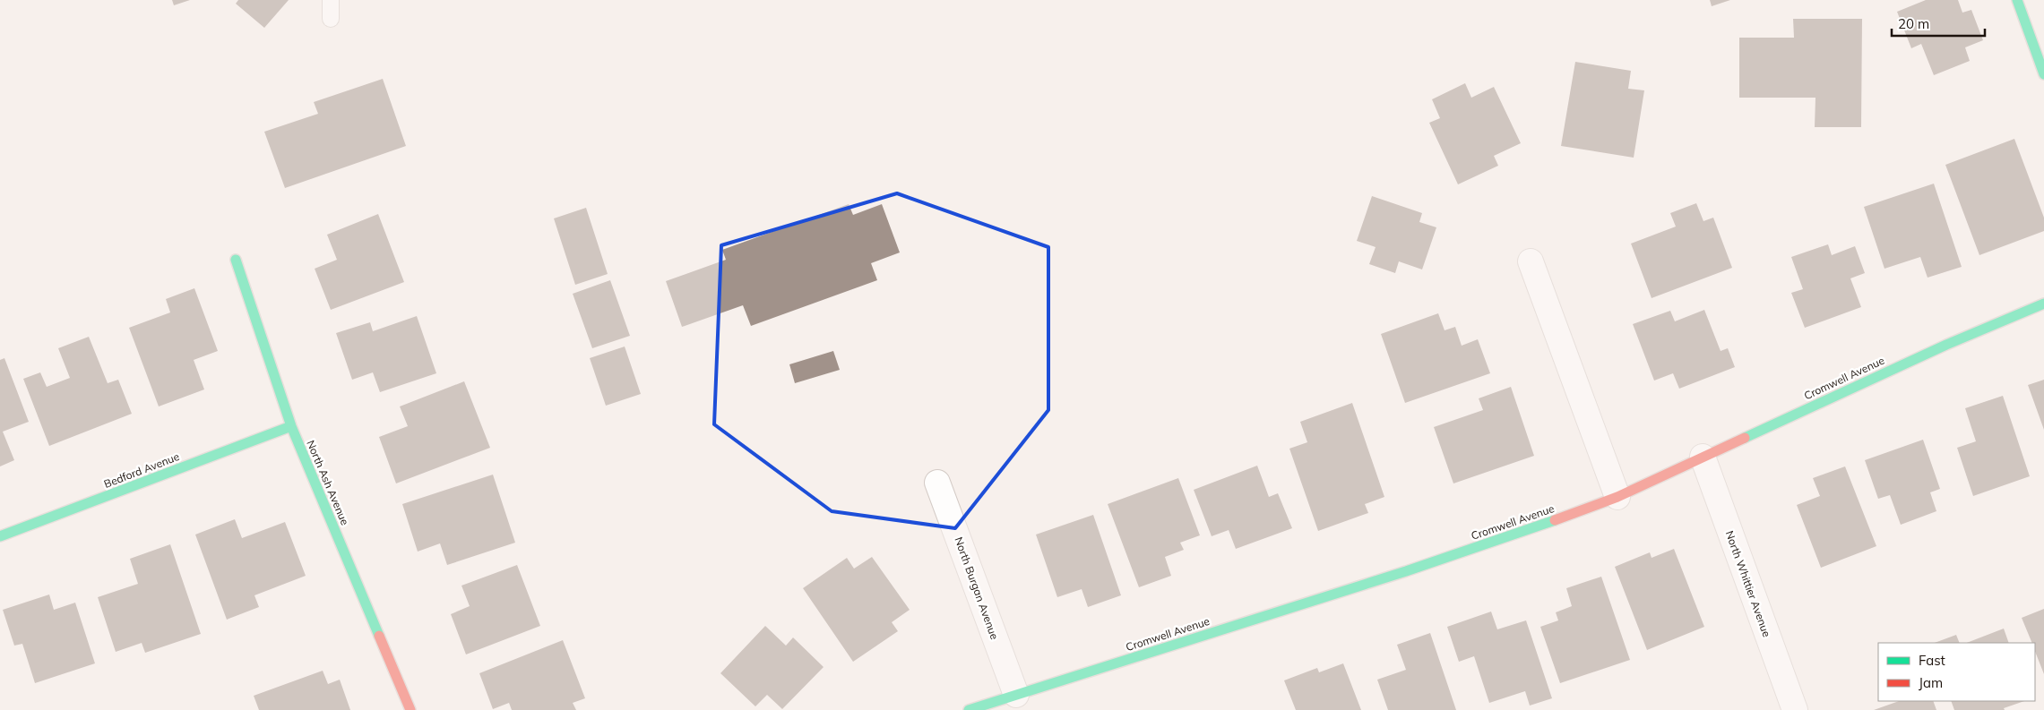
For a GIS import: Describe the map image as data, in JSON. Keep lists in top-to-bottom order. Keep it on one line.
{"streets":{"street":["Cromwell Avenue","Bedford Avenue","North Ash Avenue","North Whittier Avenue","North Burgan Avenue"]},"crossings":[["Cromwell Avenue","North Whittier Avenue"],["Cromwell Avenue","North Burgan Avenue"],["Bedford Avenue","North Ash Avenue"]],"legend":["Fast","Jam"],"scale_bar":"20 m"}
